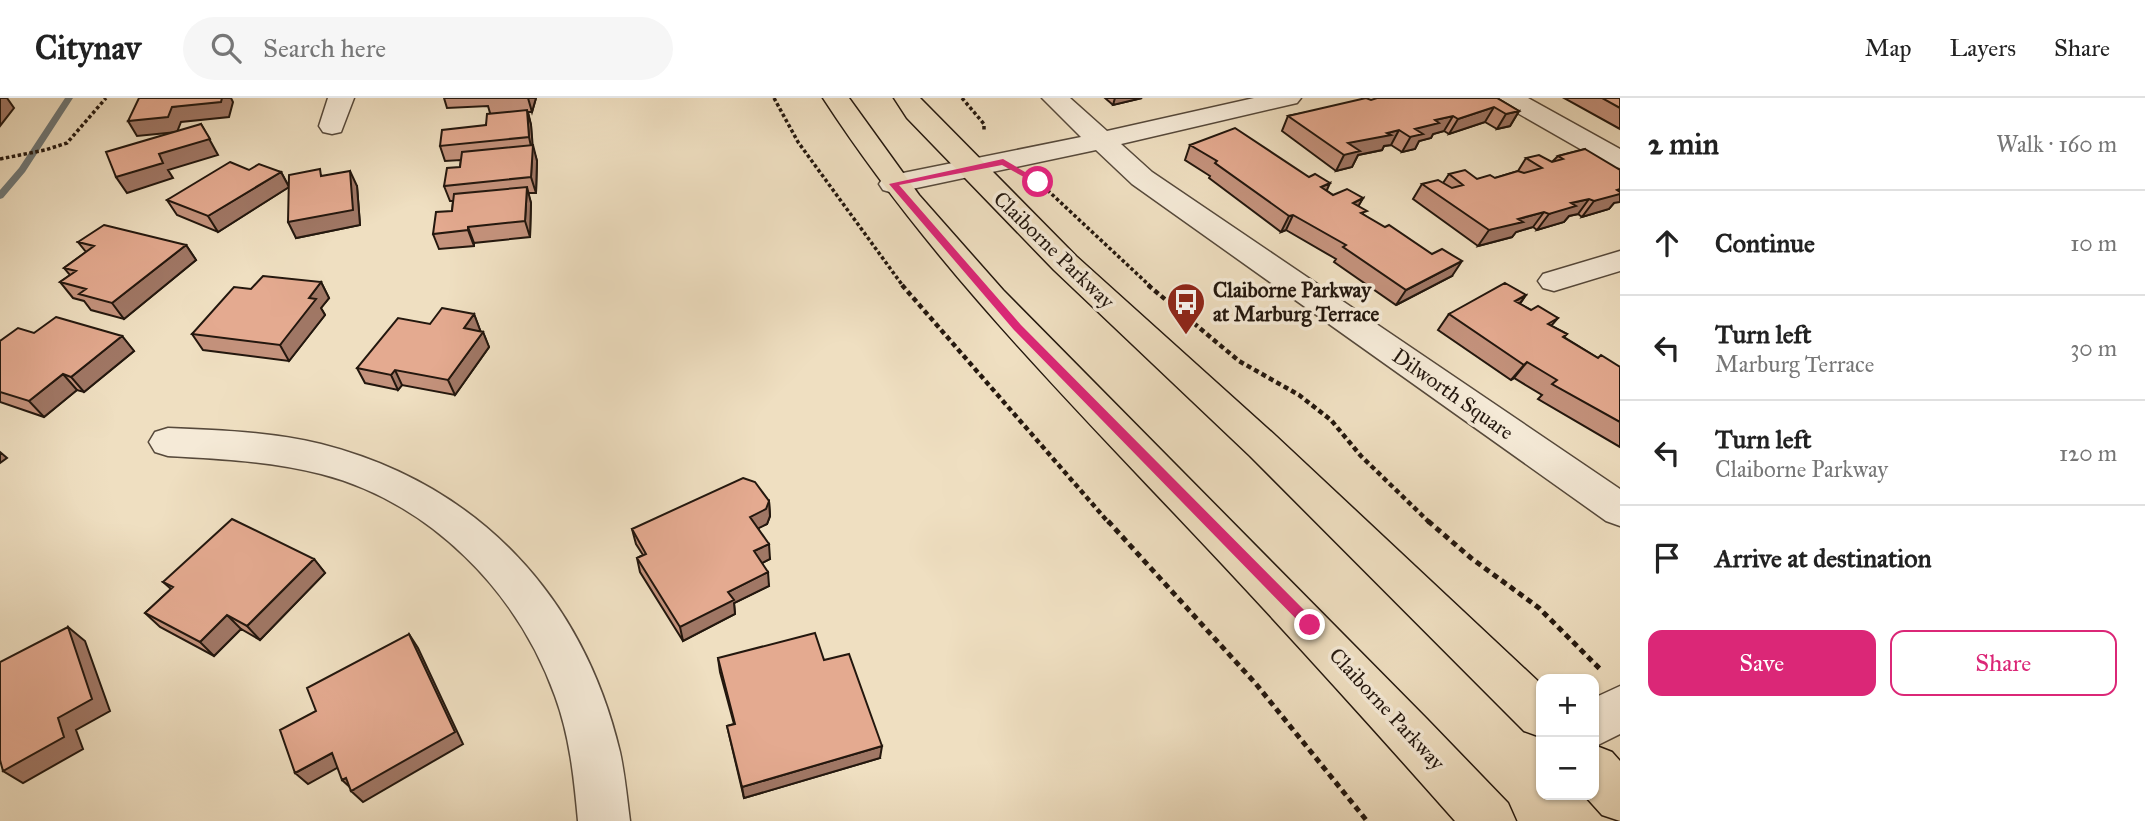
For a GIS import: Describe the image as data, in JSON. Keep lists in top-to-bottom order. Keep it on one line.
{"streets":{"main road":["Claiborne Parkway"],"street":["Dilworth Square"]},"places":{"bus stop":["Claiborne Parkway at Marburg Terrace"]},"page":{"header":"Citynav","search":"Search here","nav":["Map","Layers","Share"],"heading":["2 min","Walk · 160 m"],"list":[["Continue","10 m"],["Turn left","Marburg Terrace","30 m"],["Turn left","Claiborne Parkway","120 m"],"Arrive at destination"],"buttons":["Save","Share"],"map_buttons":["+","−"]}}
